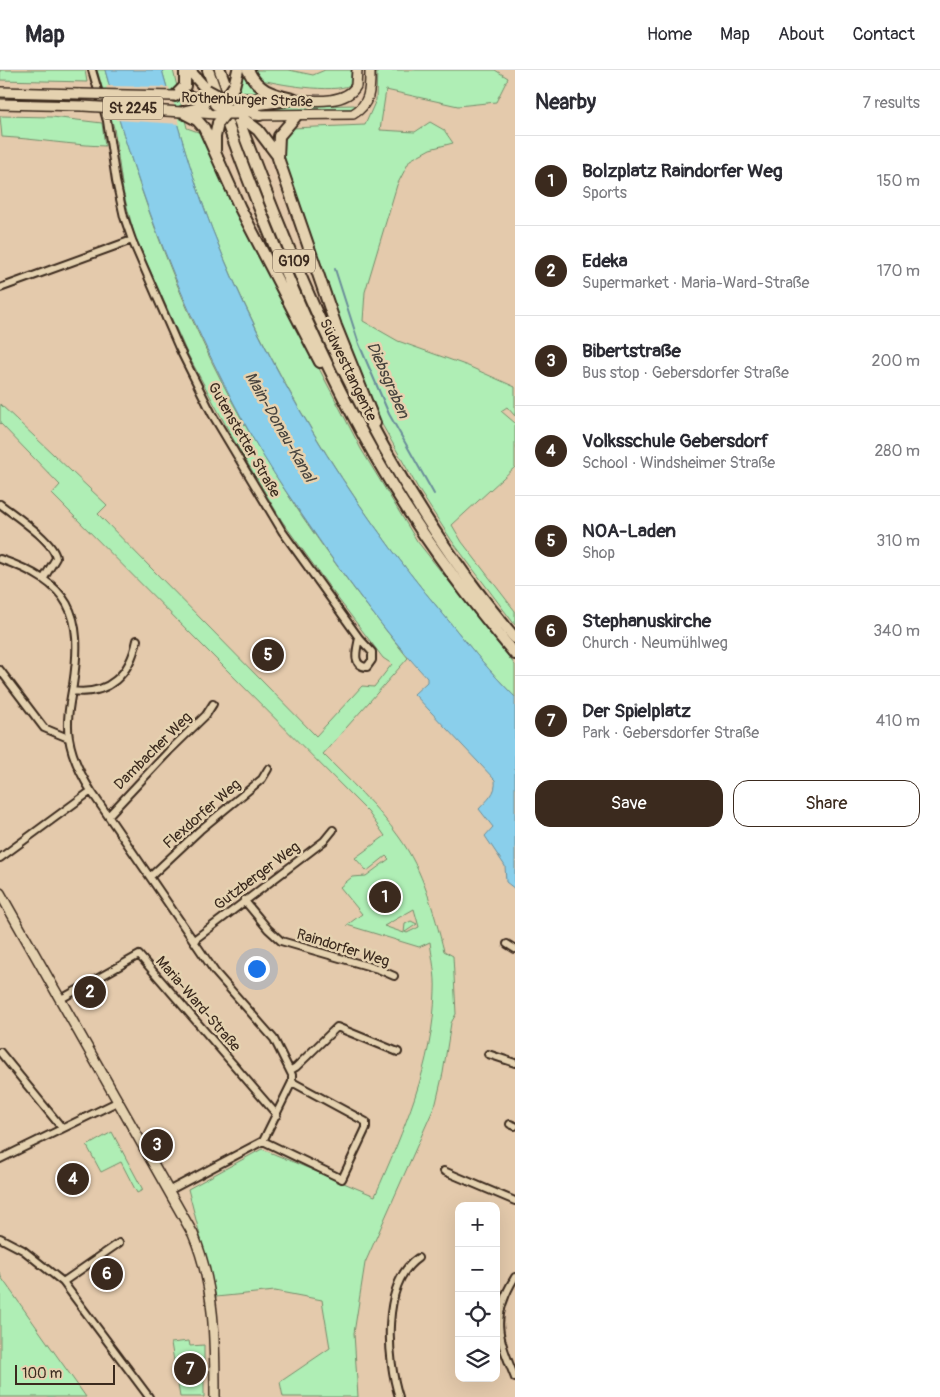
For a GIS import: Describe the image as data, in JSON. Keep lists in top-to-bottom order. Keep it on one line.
{"streets":{"highway":["G109","Südwesttangente"],"main road":["Rothenburger Straße","St 2245"],"street":["Gutenstetter Straße","Dambacher Weg","Flexdorfer Weg","Gutzberger Weg","Raindorfer Weg","Maria-Ward-Straße"]},"crossings":[["Gutzberger Weg","Raindorfer Weg"]],"water":["Diebsgraben","Main-Donau-Kanal"],"scale_bar":"100 m","page":{"header":"Map","nav":["Home","Map","About","Contact"],"heading":["Nearby","7 results"],"list":[{"mark":"1","name":"Bolzplatz Raindorfer Weg","note":"Sports","value":"150 m"},{"mark":"2","name":"Edeka","note":"Supermarket · Maria-Ward-Straße","value":"170 m"},{"mark":"3","name":"Bibertstraße","note":"Bus stop · Gebersdorfer Straße","value":"200 m"},{"mark":"4","name":"Volksschule Gebersdorf","note":"School · Windsheimer Straße","value":"280 m"},{"mark":"5","name":"NOA-Laden","note":"Shop","value":"310 m"},{"mark":"6","name":"Stephanuskirche","note":"Church · Neumühlweg","value":"340 m"},{"mark":"7","name":"Der Spielplatz","note":"Park · Gebersdorfer Straße","value":"410 m"}],"pins":["5","1","2","3","4","6","7"],"buttons":["Save","Share"],"map_buttons":["+","−"],"scale":"100 m"}}
